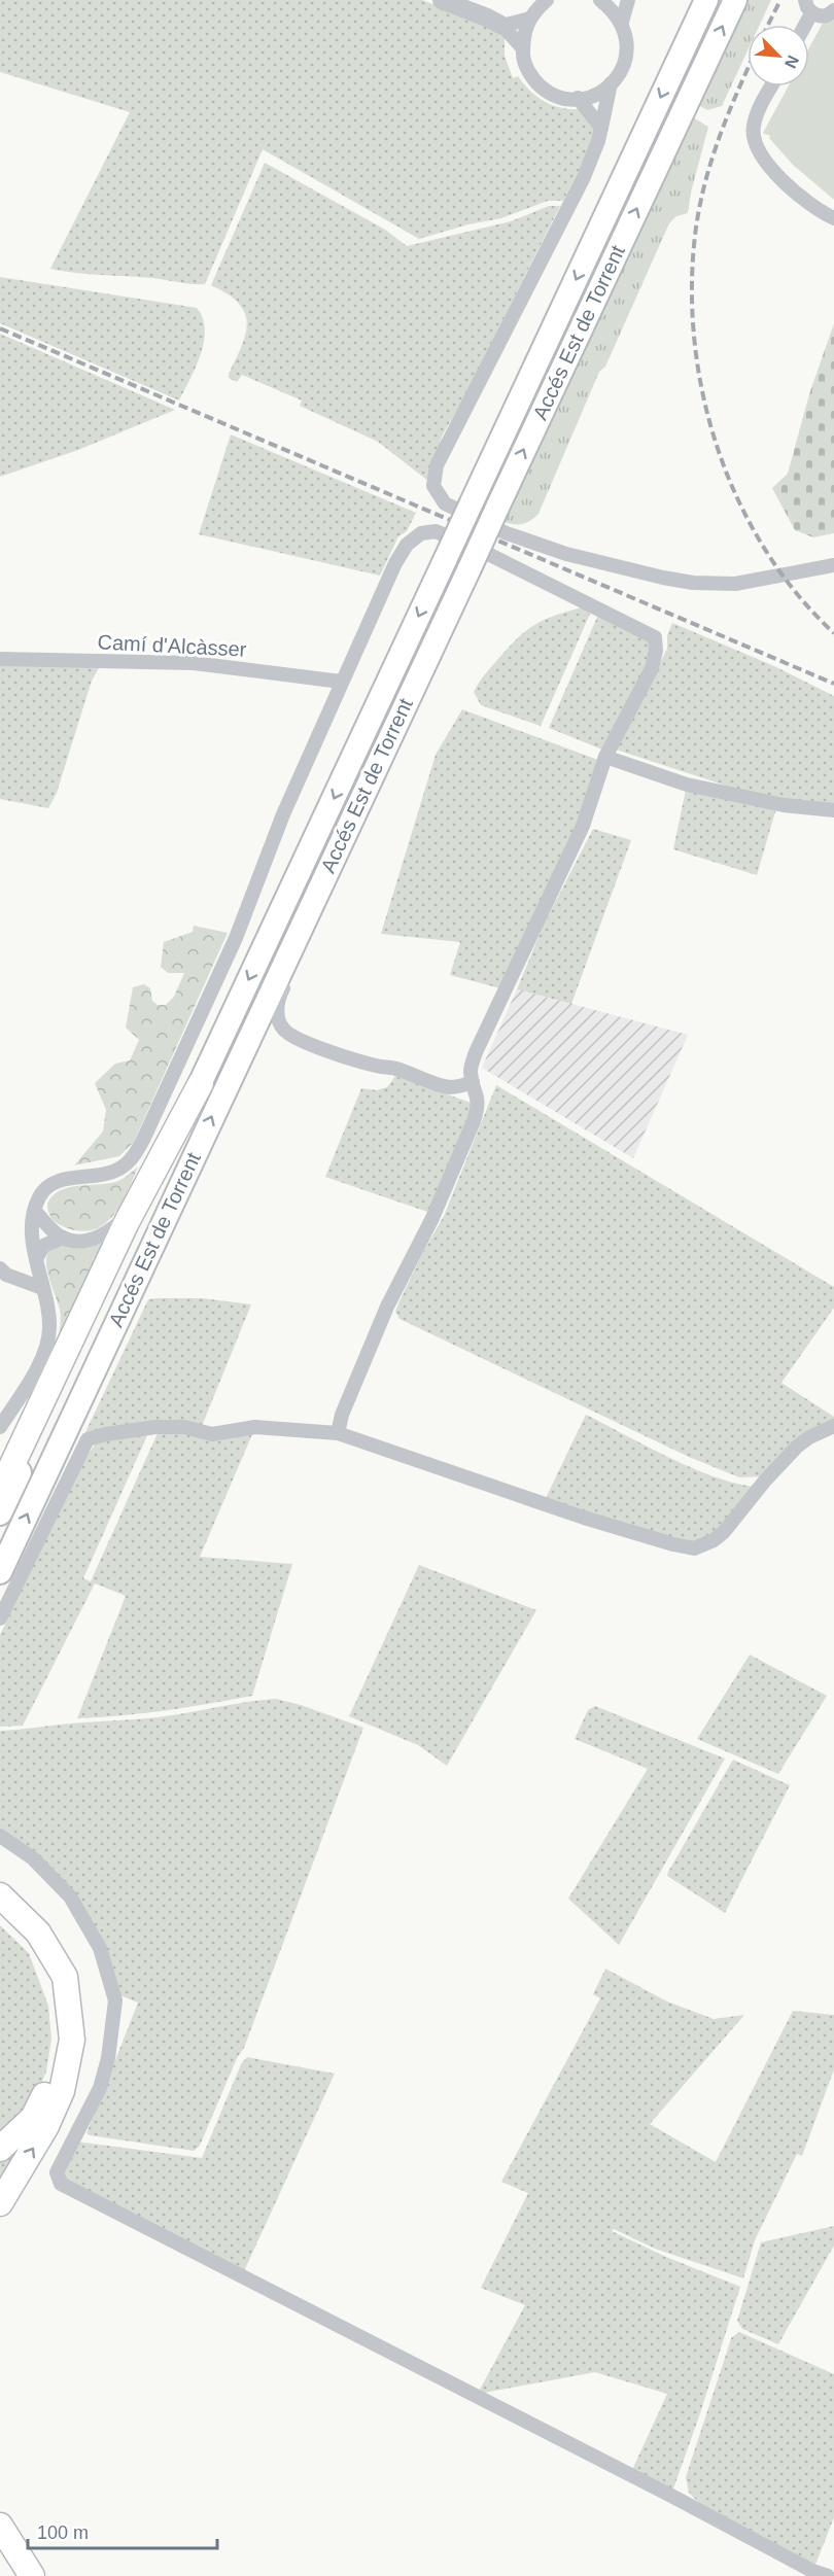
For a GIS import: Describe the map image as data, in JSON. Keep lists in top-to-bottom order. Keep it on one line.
{"streets":{"main road":["Accés Est de Torrent"],"street":["Camí d'Alcàsser"]},"scale_bar":"100 m","north":"bottom right"}
